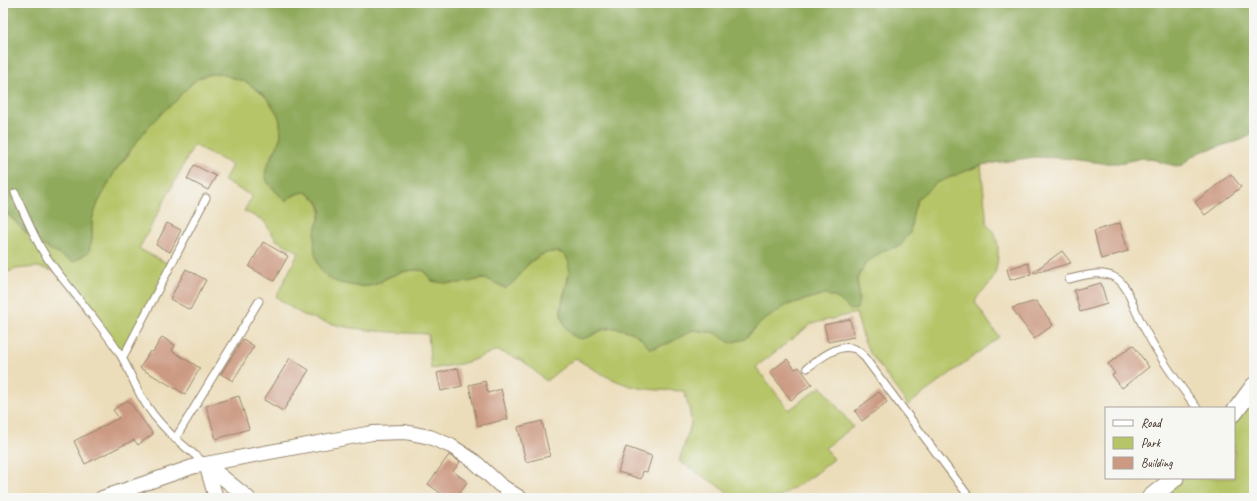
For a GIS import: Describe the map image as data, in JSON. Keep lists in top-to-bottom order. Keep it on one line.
{"legend":["Road","Park","Building"]}
